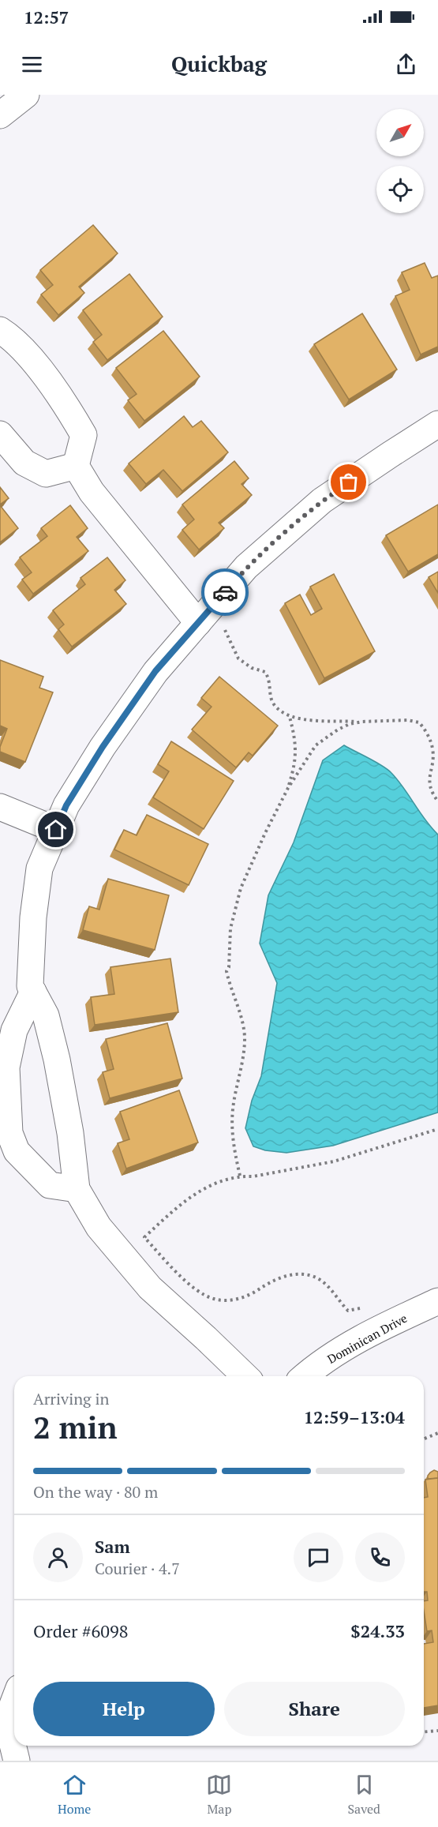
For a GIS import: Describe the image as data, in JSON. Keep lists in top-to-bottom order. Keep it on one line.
{"streets":{"street":["Dominican Drive"]},"north":"top right","page":{"status":"12:57","header":"Quickbag","heading":["2 min","Arriving in","12:59–13:04"],"panel":["Sam","Courier · 4.7","Order #6098","$24.33"],"bar":"On the way · 80 m","buttons":["Help","Share"],"tabs":["Home","Map","Saved"]}}
